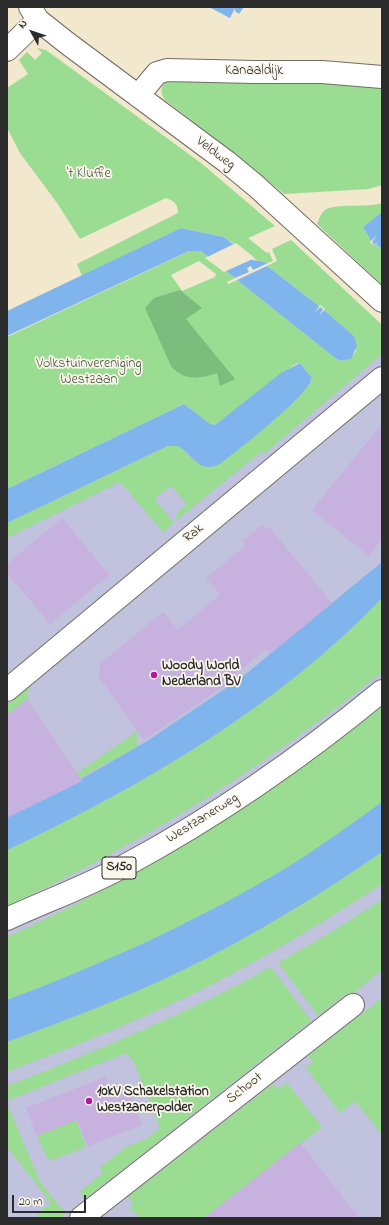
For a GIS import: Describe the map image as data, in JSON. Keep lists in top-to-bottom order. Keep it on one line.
{"streets":{"street":["Kanaaldijk","Veldweg","Rak","Westzanerweg","S150","Schoot"]},"crossings":[["Kanaaldijk","Veldweg"]],"parks":["'t Kluffie","Volkstuinvereniging Westzaan"],"places":["Woody World Nederland BV","10kV Schakelstation Westzanerpolder"],"scale_bar":"20 m","north":"top left"}
